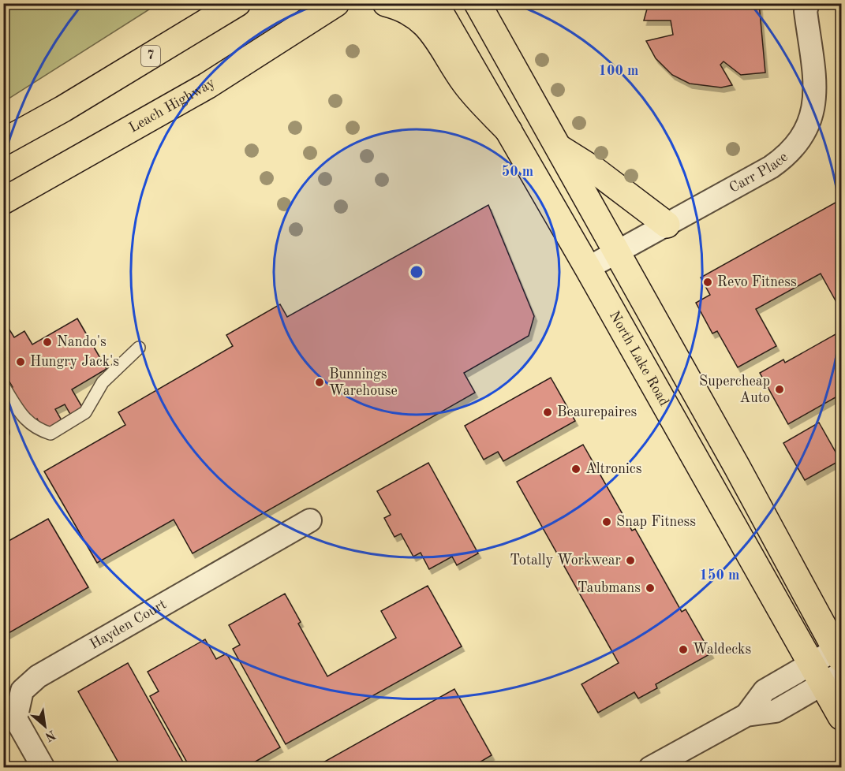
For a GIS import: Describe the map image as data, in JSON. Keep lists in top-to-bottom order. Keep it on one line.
{"streets":{"main road":["7","Leach Highway","North Lake Road"],"street":["Carr Place","Hayden Court"]},"crossings":[["Carr Place","North Lake Road"]],"places":["Revo Fitness","Nando's","Hungry Jack's","Bunnings Warehouse","Supercheap Auto","Beaurepaires","Altronics","Snap Fitness","Totally Workwear","Taubmans","Waldecks"],"north":"bottom right","rings":["100 m","50 m","150 m"]}
